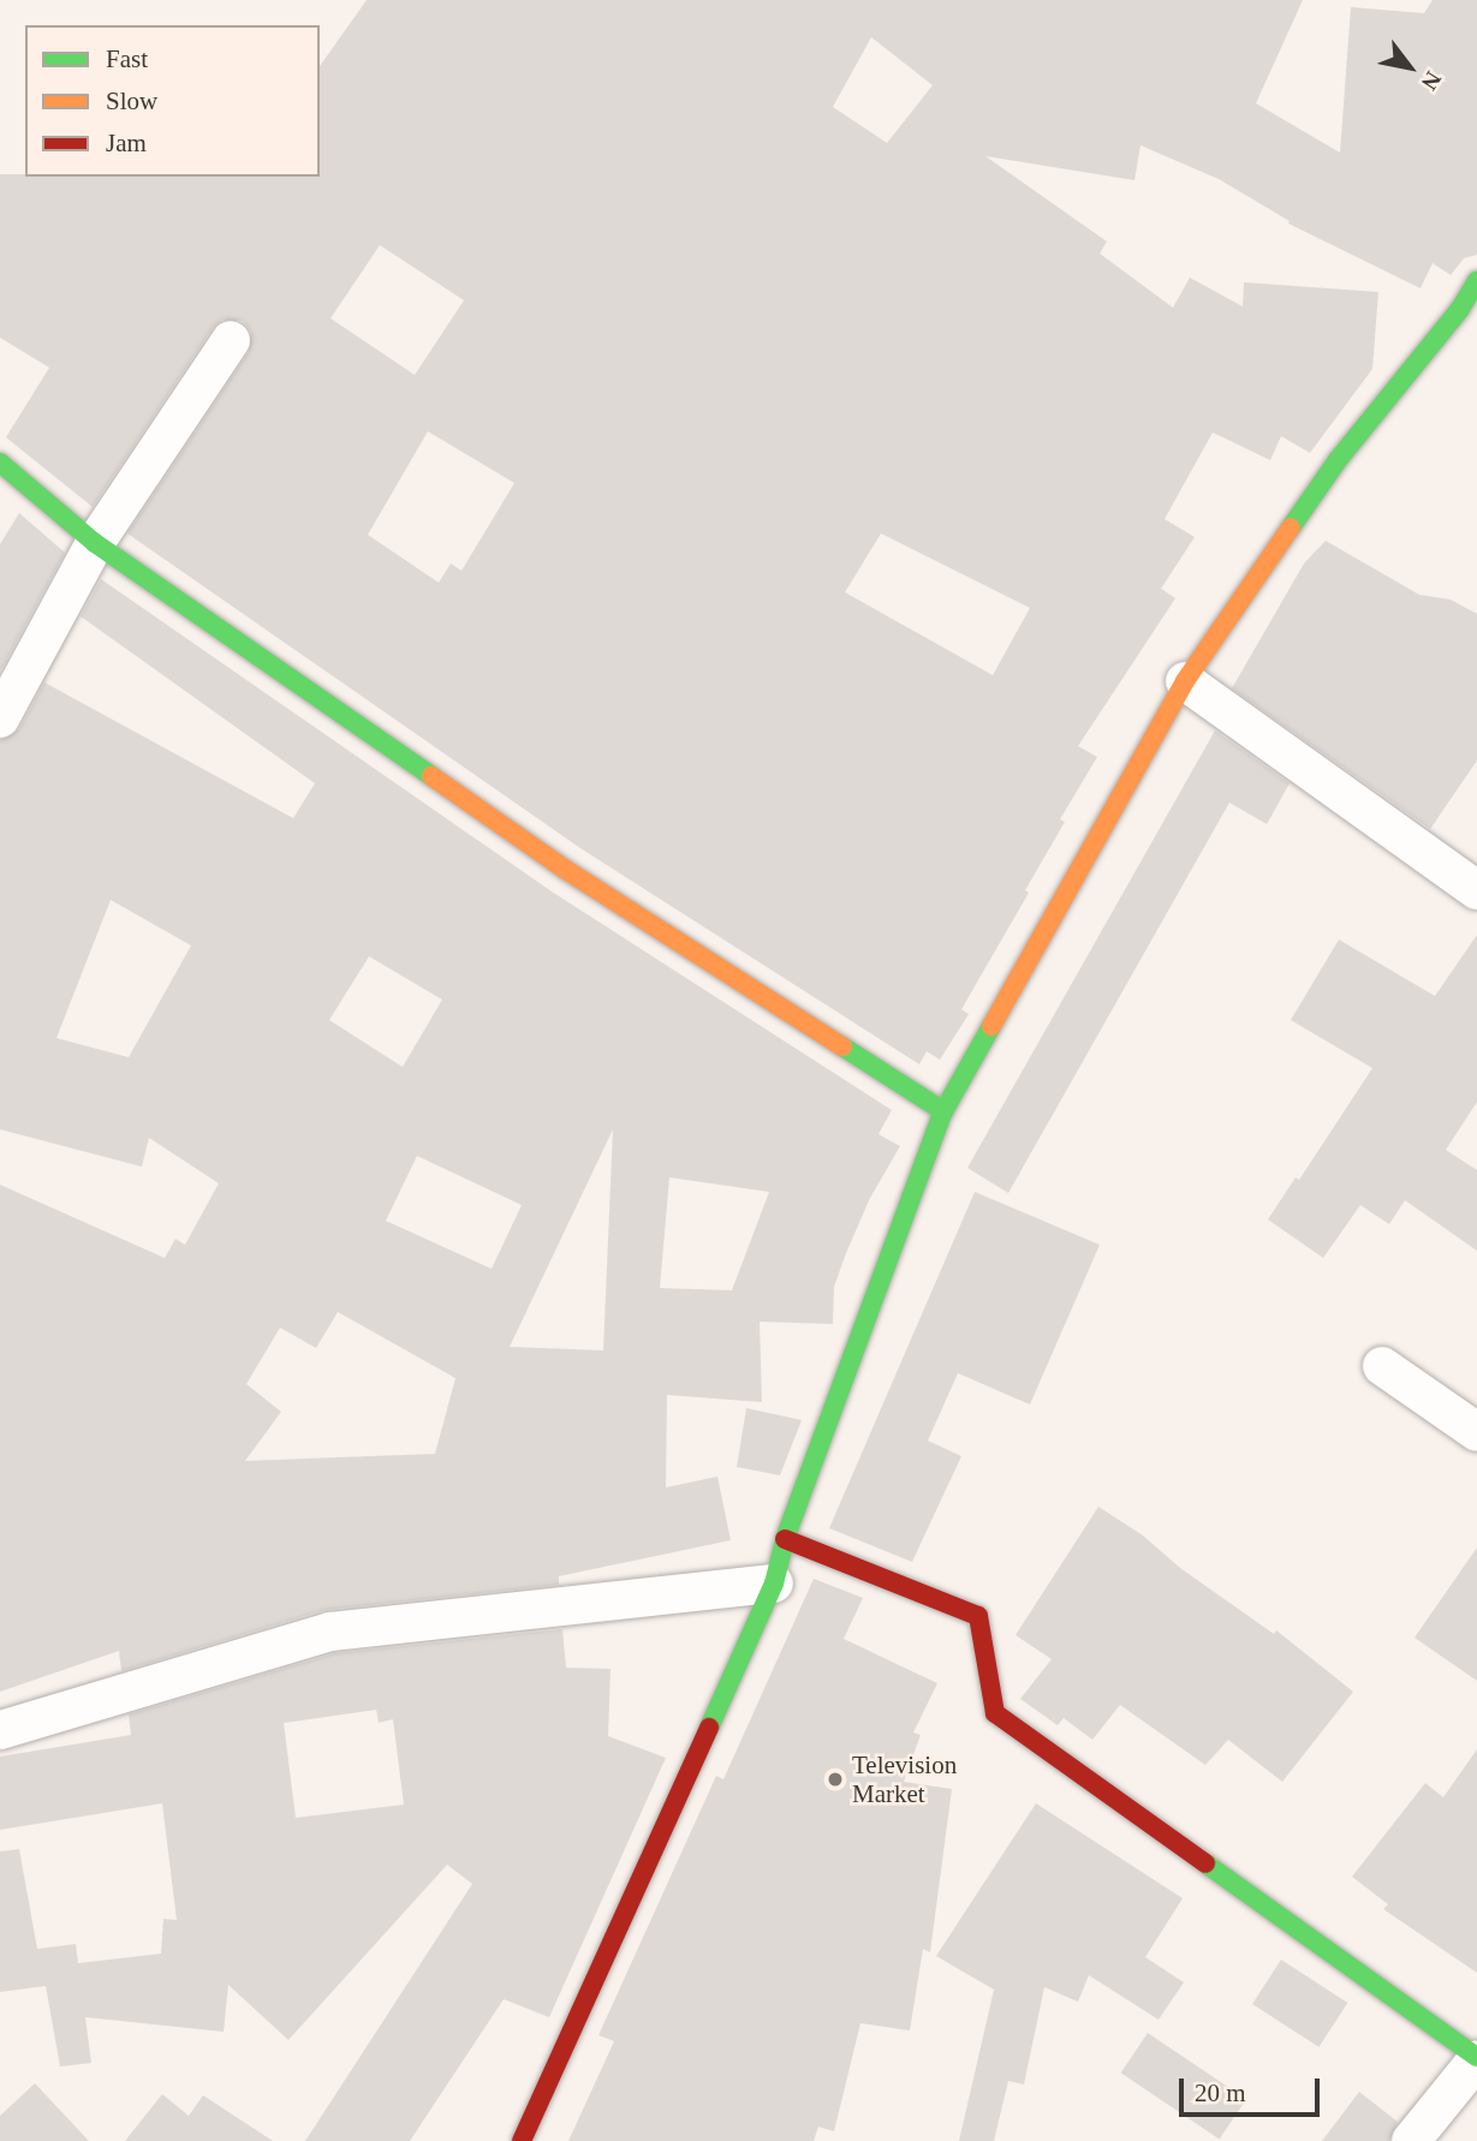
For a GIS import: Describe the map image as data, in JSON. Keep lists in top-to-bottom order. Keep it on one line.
{"places":["Television Market"],"legend":["Fast","Slow","Jam"],"scale_bar":"20 m","north":"bottom right"}
